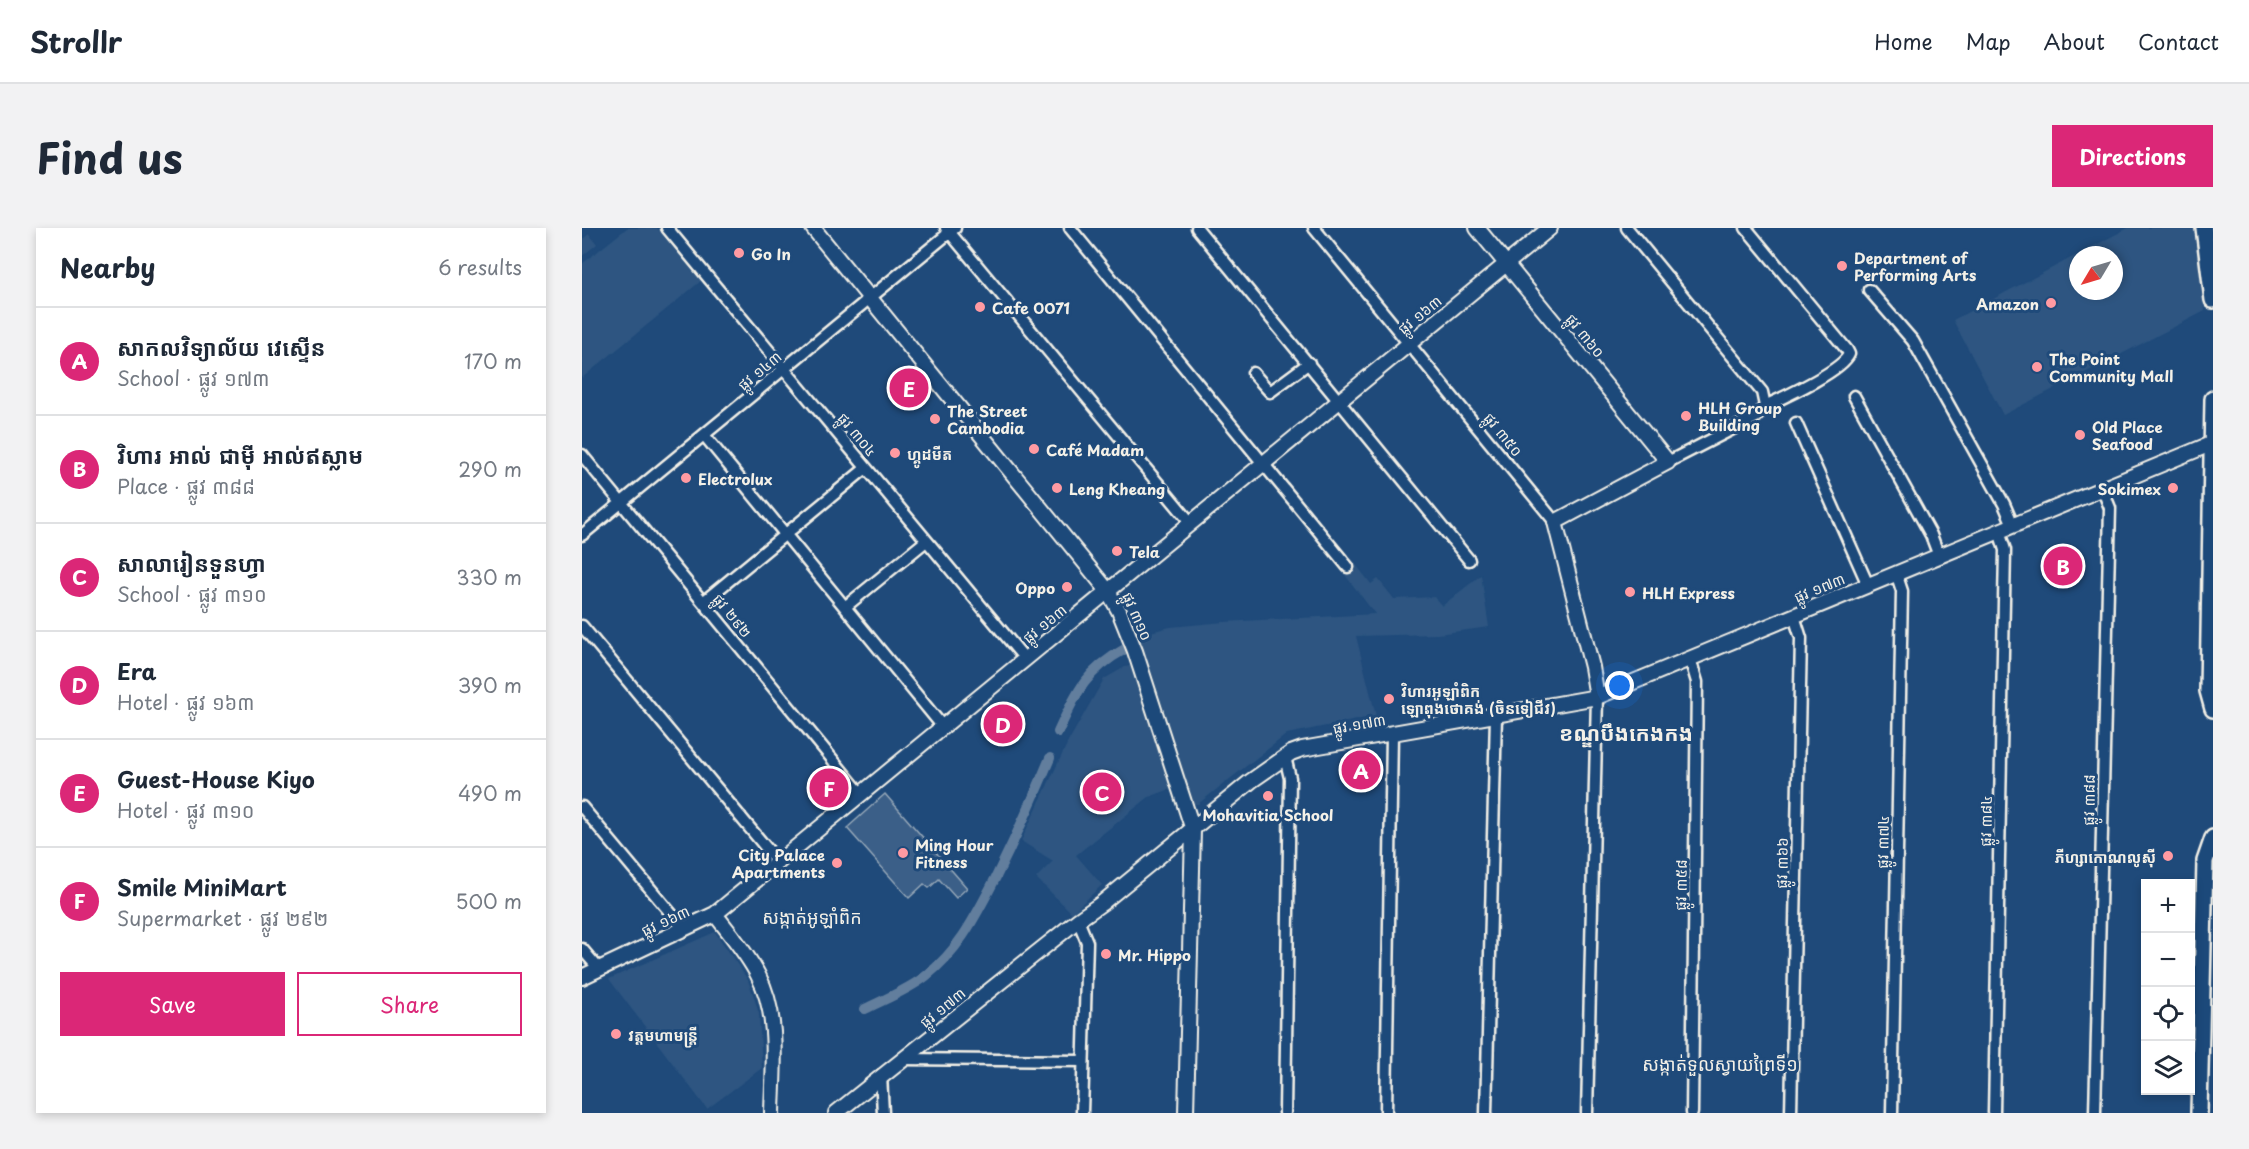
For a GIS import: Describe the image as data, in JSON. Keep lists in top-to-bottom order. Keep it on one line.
{"streets":{"street":["ផ្លូវ ១៦៣","ផ្លូវ ៣៦០","ផ្លូវ ១៤៣","ផ្លូវ ៣០៤","ផ្លូវ ៣៥០","ផ្លូវ ១៧៣","ផ្លូវ ២៩២","ផ្លូវ ៣១០","ផ្លូវ ៣៨៨","ផ្លូវ ៣៨៤","ផ្លូវ ៣៧៤","ផ្លូវ ៣៦៦","ផ្លូវ ៣៥៨"]},"crossings":[["ផ្លូវ ១៦៣","ផ្លូវ ៣៦០"],["ផ្លូវ ១៦៣","ផ្លូវ ៣០៤"],["ផ្លូវ ១៦៣","ផ្លូវ ៣៥០"],["ផ្លូវ ១៦៣","ផ្លូវ ២៩២"],["ផ្លូវ ១៦៣","ផ្លូវ ៣១០"],["ផ្លូវ ១៤៣","ផ្លូវ ៣០៤"],["ផ្លូវ ១៤៣","ផ្លូវ ២៩២"],["ផ្លូវ ១៤៣","ផ្លូវ ៣១០"],["ផ្លូវ ៣៥០","ផ្លូវ ១៧៣"],["ផ្លូវ ១៧៣","ផ្លូវ ៣១០"],["ផ្លូវ ១៧៣","ផ្លូវ ៣៨៨"],["ផ្លូវ ១៧៣","ផ្លូវ ៣៨៤"],["ផ្លូវ ១៧៣","ផ្លូវ ៣៧៤"],["ផ្លូវ ១៧៣","ផ្លូវ ៣៦៦"],["ផ្លូវ ១៧៣","ផ្លូវ ៣៥៨"]],"districts":["ខណ្ឌបឹងកេងកង","សង្កាត់អូឡាំពិក","សង្កាត់ទួលស្វាយព្រៃទី១"],"places":["Go In","Department of Performing Arts","Amazon","Cafe 0071","The Point Community Mall","HLH Group Building","The Street Cambodia","Old Place Seafood","Café Madam","ហ្គូដមីត","Electrolux","Leng Kheang","Sokimex","Tela","Oppo","HLH Express","វិហារអូឡាំពិក ឡោពុងថោគង់ (ចិនទៀជីវ)","Mohavitia School","Ming Hour Fitness","ភីហ្សាកោណលូស៊ី","City Palace Apartments","Mr. Hippo","វត្តមហាមន្រ្តី"],"north":"bottom left","page":{"header":"Strollr","nav":["Home","Map","About","Contact"],"title":"Find us","buttons":["Directions",["Save","Share"]],"heading":["Nearby","6 results"],"list":[{"mark":"A","name":"សាកលវិទ្យាល័យ វេស្ទើន","note":"School · ផ្លូវ ១៧៣","value":"170 m"},{"mark":"B","name":"វិហារ អាល់ ជាម៉ី អាល់ឥស្លាម","note":"Place · ផ្លូវ ៣៨៨","value":"290 m"},{"mark":"C","name":"សាលារៀនទួនហ្វា","note":"School · ផ្លូវ ៣១០","value":"330 m"},{"mark":"D","name":"Era","note":"Hotel · ផ្លូវ ១៦៣","value":"390 m"},{"mark":"E","name":"Guest-House Kiyo","note":"Hotel · ផ្លូវ ៣១០","value":"490 m"},{"mark":"F","name":"Smile MiniMart","note":"Supermarket · ផ្លូវ ២៩២","value":"500 m"}],"pins":["E","B","D","A","F","C"],"map_buttons":["+","−"]}}
